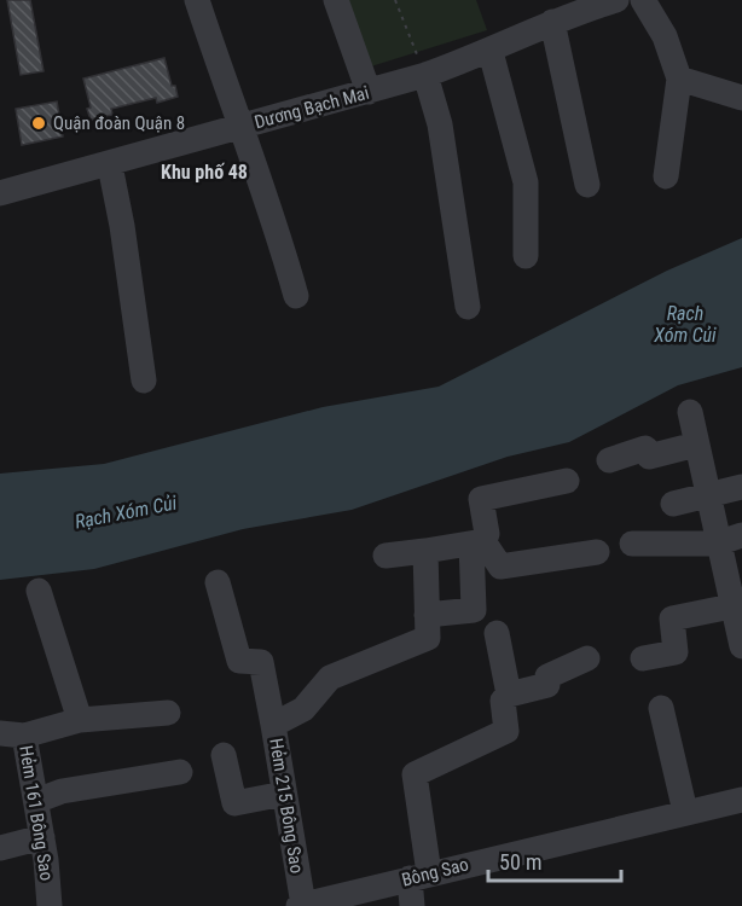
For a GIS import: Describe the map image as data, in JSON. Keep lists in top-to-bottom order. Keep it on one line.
{"streets":{"street":["Dương Bạch Mai","Hẻm 215 Bông Sao","Hẻm 161 Bông Sao","Bông Sao"]},"crossings":[["Hẻm 215 Bông Sao","Bông Sao"]],"districts":["Khu phố 48"],"water":["Rạch Xóm Củi"],"places":["Quận đoàn Quận 8"],"scale_bar":"50 m"}
